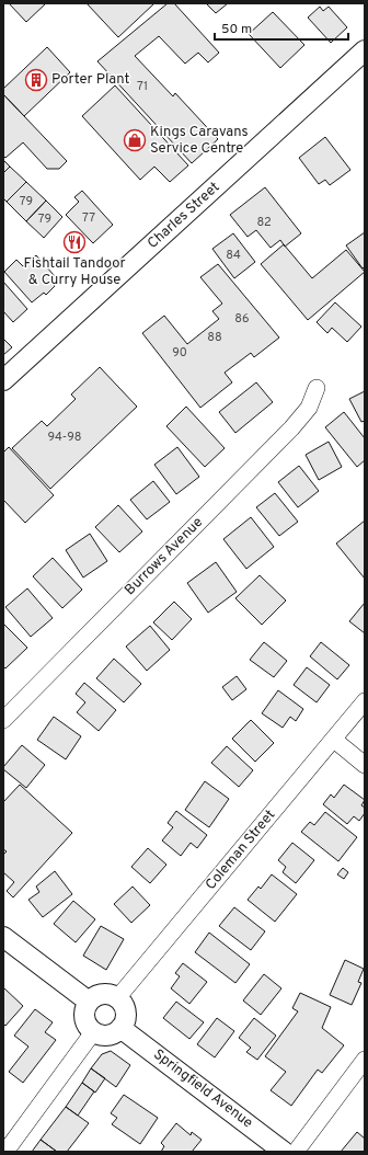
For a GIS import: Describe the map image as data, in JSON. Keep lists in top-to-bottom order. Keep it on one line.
{"streets":{"street":["Charles Street","Burrows Avenue","Coleman Street","Springfield Avenue"]},"crossings":[["Coleman Street","Springfield Avenue"]],"places":{"building":["Porter Plant"],"shop":["Kings Caravans Service Centre"],"restaurant":["Fishtail Tandoor & Curry House"]},"house_numbers":["71","79","77","79","82","84","86","88","90","94-98"],"scale_bar":"50 m"}
